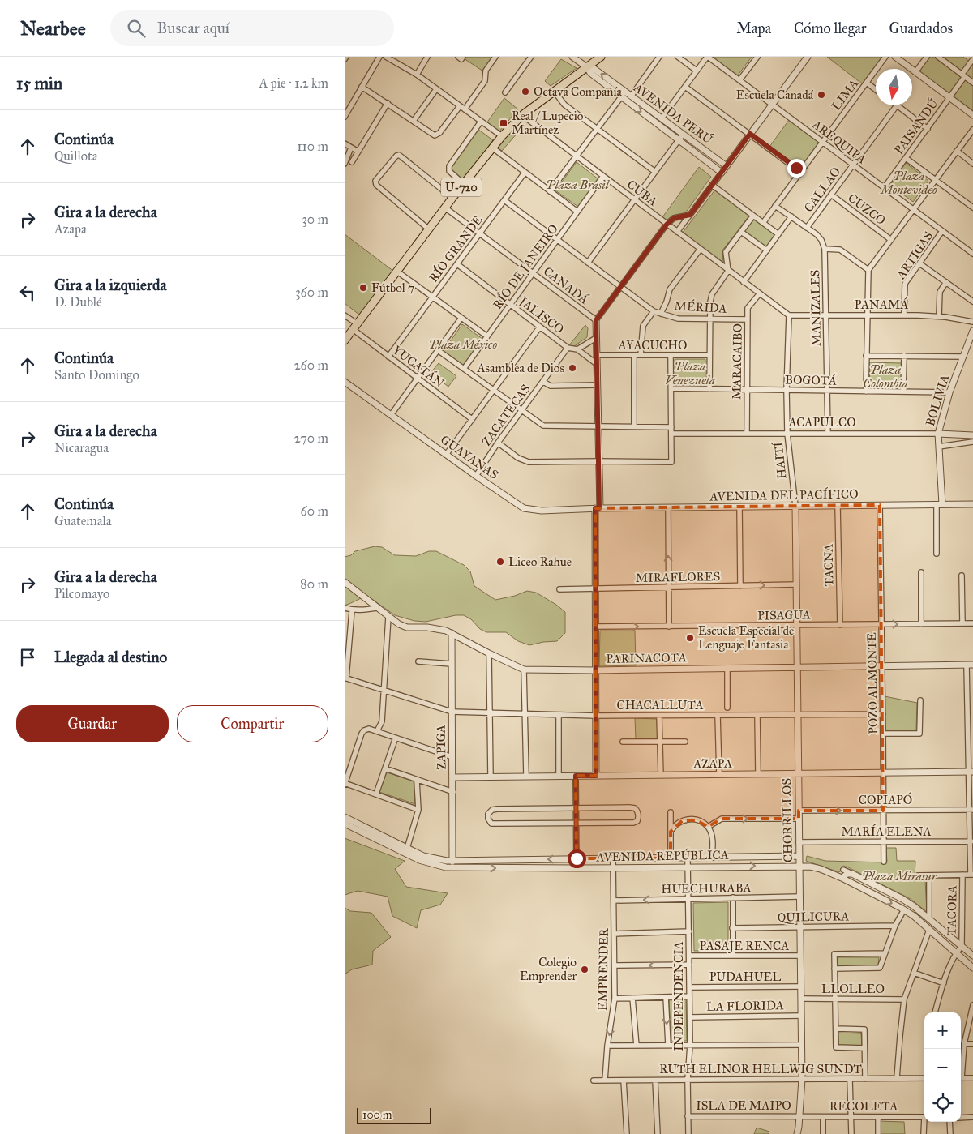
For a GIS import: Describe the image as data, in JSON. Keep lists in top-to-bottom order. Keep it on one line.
{"streets":{"main road":["U-720"],"street":["LIMA","AVENIDA PERÚ","PAISANDÚ","AREQUIPA","CALLAO","CUBA","CUZCO","RÍO GRANDE","ARTIGAS","RÍO DE JANEIRO","CANADÁ","PANAMÁ","MÉRIDA","MANIZALES","JALISCO","AYACUCHO","MARACAIBO","YUCATÁN","BOGOTÁ","BOLIVIA","ZACATECAS","ACAPULCO","GUAYANAS","HAITÍ","AVENIDA DEL PACÍFICO","TACNA","MIRAFLORES","PISAGUA","PARINACOTA","POZO ALMONTE","CHACALLUTA","ZAPIGA","AZAPA","COPIAPÓ","CHORRILLOS","MARÍA ELENA","AVENIDA REPÚBLICA","HUECHURABA","TACORA","QUILICURA","PASAJE RENCA","EMPRENDER","PUDAHUEL","LLOLLEO","INDEPENDENCIA","LA FLORIDA","RUTH ELINOR HELLWIG SUNDT","ISLA DE MAIPO","RECOLETA"]},"crossings":[["LIMA","AREQUIPA"],["AVENIDA PERÚ","U-720"],["PAISANDÚ","AREQUIPA"],["AREQUIPA","CALLAO"],["AREQUIPA","ARTIGAS"],["U-720","CUBA"],["U-720","CANADÁ"],["U-720","YUCATÁN"],["CALLAO","CUZCO"],["CUBA","RÍO DE JANEIRO"],["CUBA","PANAMÁ"],["CUBA","MARACAIBO"],["CUBA","HAITÍ"],["RÍO GRANDE","CANADÁ"],["RÍO GRANDE","MÉRIDA"],["RÍO GRANDE","JALISCO"],["RÍO GRANDE","YUCATÁN"],["ARTIGAS","PANAMÁ"],["RÍO DE JANEIRO","CANADÁ"],["RÍO DE JANEIRO","MÉRIDA"],["RÍO DE JANEIRO","JALISCO"],["PANAMÁ","MANIZALES"],["PANAMÁ","HAITÍ"],["MÉRIDA","MARACAIBO"],["MANIZALES","BOGOTÁ"],["MANIZALES","ACAPULCO"],["JALISCO","ZACATECAS"],["MARACAIBO","BOGOTÁ"],["MARACAIBO","ACAPULCO"],["BOGOTÁ","BOLIVIA"],["BOGOTÁ","HAITÍ"],["BOLIVIA","ACAPULCO"],["BOLIVIA","AVENIDA DEL PACÍFICO"],["ZACATECAS","GUAYANAS"],["ACAPULCO","HAITÍ"],["GUAYANAS","AVENIDA DEL PACÍFICO"],["HAITÍ","AVENIDA DEL PACÍFICO"],["HAITÍ","CHORRILLOS"],["AVENIDA DEL PACÍFICO","TACNA"],["AVENIDA DEL PACÍFICO","POZO ALMONTE"],["AVENIDA DEL PACÍFICO","CHORRILLOS"],["TACNA","PISAGUA"],["MIRAFLORES","CHORRILLOS"],["PISAGUA","POZO ALMONTE"],["PISAGUA","CHORRILLOS"],["PARINACOTA","POZO ALMONTE"],["PARINACOTA","ZAPIGA"],["PARINACOTA","CHORRILLOS"],["POZO ALMONTE","CHACALLUTA"],["POZO ALMONTE","AZAPA"],["POZO ALMONTE","COPIAPÓ"],["POZO ALMONTE","MARÍA ELENA"],["CHACALLUTA","ZAPIGA"],["CHACALLUTA","CHORRILLOS"],["ZAPIGA","AZAPA"],["ZAPIGA","AVENIDA REPÚBLICA"],["AZAPA","CHORRILLOS"],["COPIAPÓ","CHORRILLOS"],["CHORRILLOS","MARÍA ELENA"],["CHORRILLOS","AVENIDA REPÚBLICA"],["CHORRILLOS","HUECHURABA"],["CHORRILLOS","QUILICURA"],["CHORRILLOS","PASAJE RENCA"],["CHORRILLOS","PUDAHUEL"],["CHORRILLOS","LLOLLEO"],["CHORRILLOS","LA FLORIDA"],["CHORRILLOS","RUTH ELINOR HELLWIG SUNDT"],["CHORRILLOS","ISLA DE MAIPO"],["CHORRILLOS","RECOLETA"],["AVENIDA REPÚBLICA","EMPRENDER"],["AVENIDA REPÚBLICA","INDEPENDENCIA"],["HUECHURABA","EMPRENDER"],["HUECHURABA","INDEPENDENCIA"],["PASAJE RENCA","EMPRENDER"],["PASAJE RENCA","INDEPENDENCIA"],["EMPRENDER","RUTH ELINOR HELLWIG SUNDT"],["PUDAHUEL","INDEPENDENCIA"],["INDEPENDENCIA","LA FLORIDA"],["INDEPENDENCIA","RUTH ELINOR HELLWIG SUNDT"],["INDEPENDENCIA","ISLA DE MAIPO"],["ISLA DE MAIPO","RECOLETA"]],"one_way":["COPIAPÓ"],"parks":["Plaza Montevideo","Plaza Brasil","Plaza México","Plaza Venezuela","Plaza Colombia","Plaza Mirasur"],"places":{"other":["Octava Compañía","Escuela Canadá","Fútbol 7","Asamblea de Dios","Liceo Rahue","Escuela Especial de Lenguaje Fantasia","Colegio Emprender"],"transit":["Real / Lupecio Martínez"]},"scale_bar":"100 m","north":"bottom","page":{"header":"Nearbee","search":"Buscar aquí","nav":["Mapa","Cómo llegar","Guardados"],"heading":["15 min","A pie · 1.2 km"],"list":[["Continúa","Quillota","110 m"],["Gira a la derecha","Azapa","30 m"],["Gira a la izquierda","D. Dublé","360 m"],["Continúa","Santo Domingo","260 m"],["Gira a la derecha","Nicaragua","270 m"],["Continúa","Guatemala","60 m"],["Gira a la derecha","Pilcomayo","80 m"],"Llegada al destino"],"buttons":["Guardar","Compartir"],"map_buttons":["+","−"],"scale":"100 m"}}
